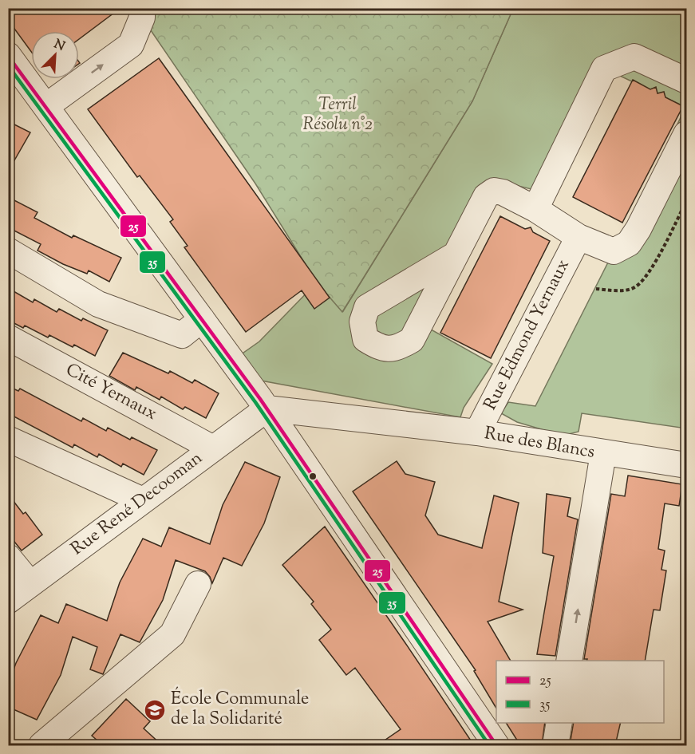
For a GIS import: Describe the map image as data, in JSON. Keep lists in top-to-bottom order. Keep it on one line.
{"streets":{"street":["Rue Edmond Yernaux","Cité Yernaux","Rue des Blancs","Rue René Decooman"]},"crossings":[["Rue Edmond Yernaux","Rue des Blancs"],["Cité Yernaux","Rue René Decooman"],["Rue des Blancs","Rue René Decooman"]],"one_way":["Rue des Blancs"],"parks":["Terril Résolu n°2"],"places":{"school or university":["École Communale de la Solidarité"]},"lines":["transit line 25","transit line 35"],"legend":["25","35"],"north":"top right"}
